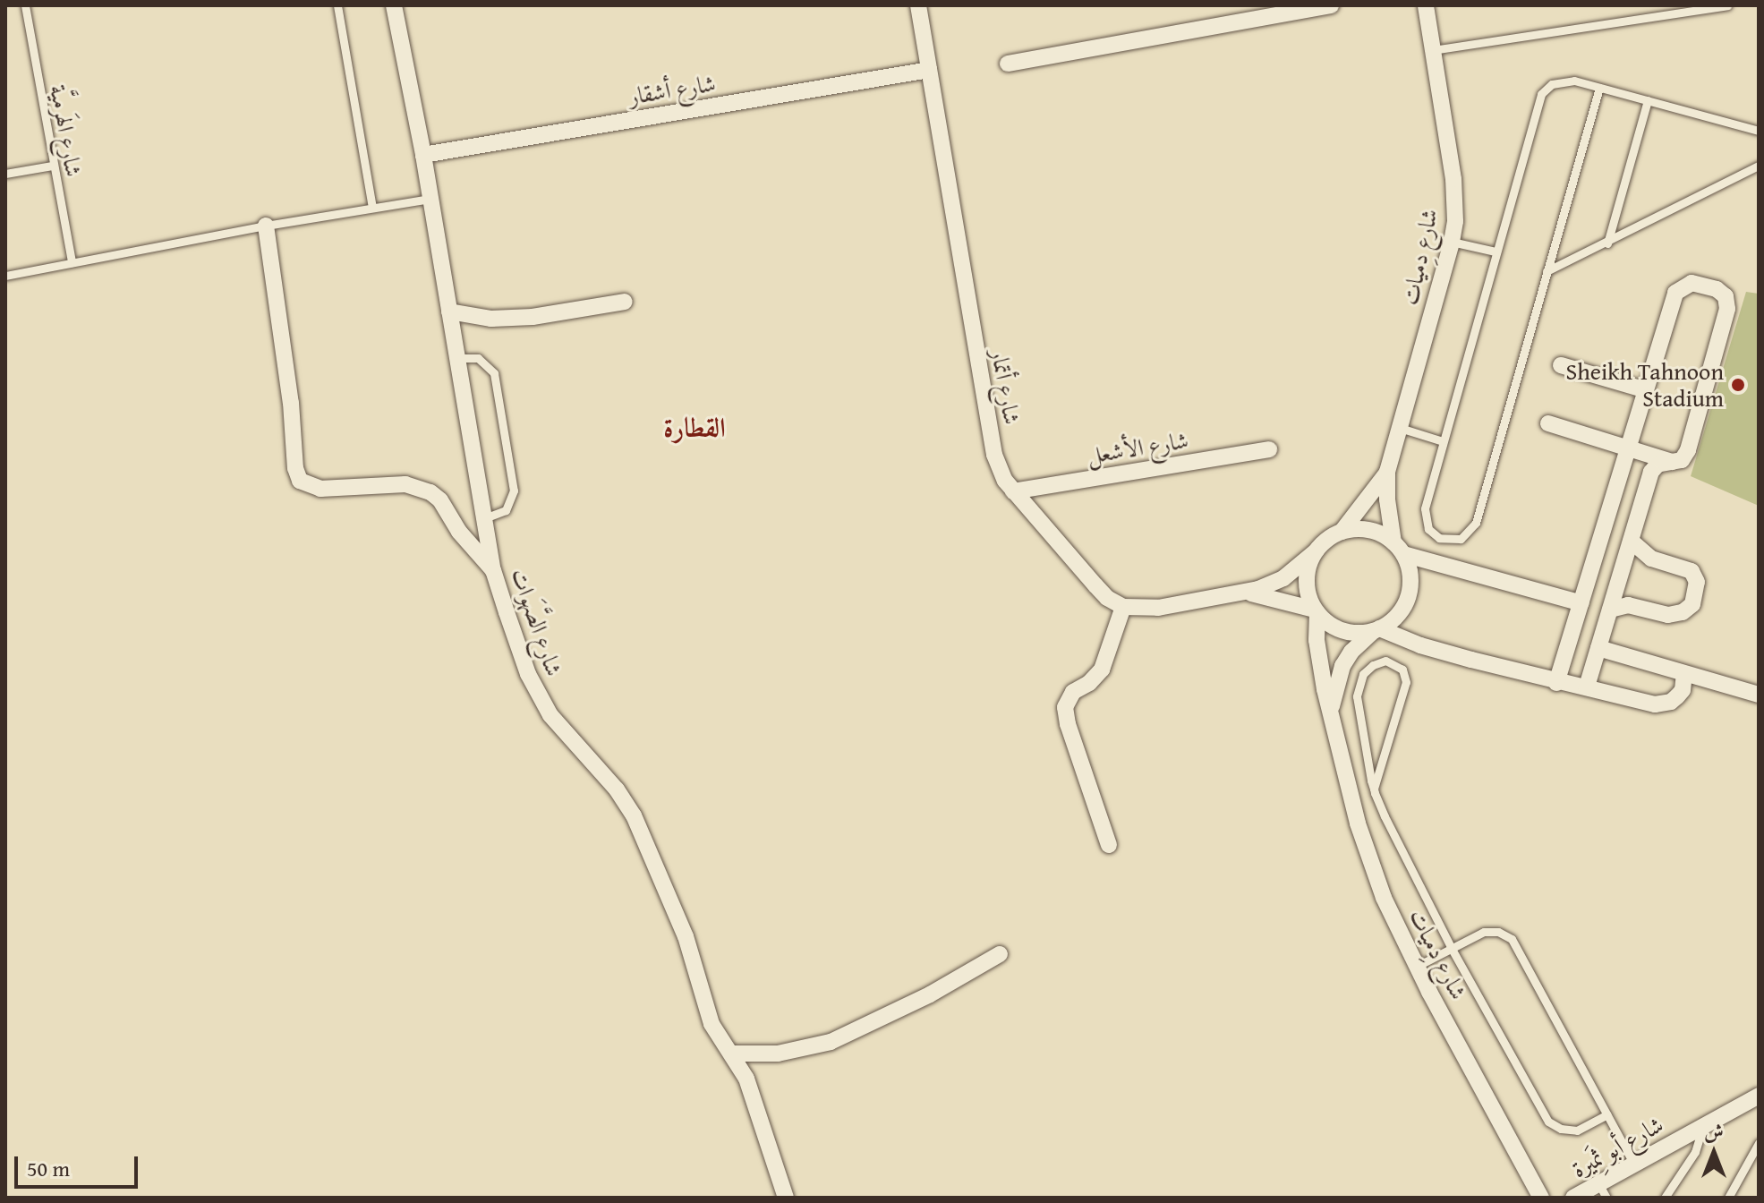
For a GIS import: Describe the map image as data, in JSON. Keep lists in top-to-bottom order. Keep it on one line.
{"streets":{"street":["شارع أشقار","شارع دِميات","شارع أتمار","شارع الأشعل","شارع الصَّهَوات","شارع أبو ثِمَيرة"],"lane":["شارع الهَرميَّة"]},"crossings":[["شارع أشقار","شارع أتمار"],["شارع أشقار","شارع الصَّهَوات"],["شارع أتمار","شارع الأشعل"]],"districts":["القطارة"],"places":["Sheikh Tahnoon Stadium"],"scale_bar":"50 m","north":"top"}
